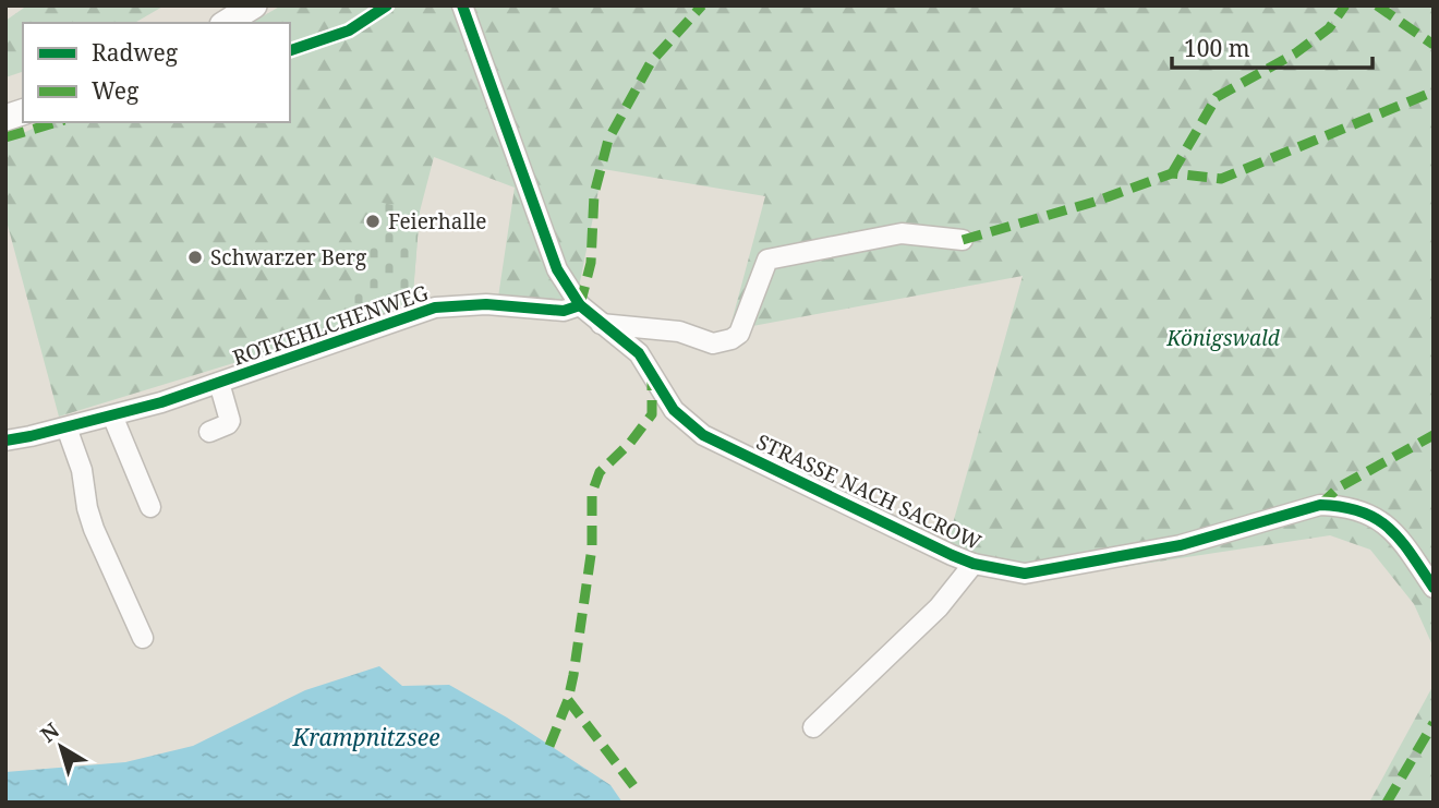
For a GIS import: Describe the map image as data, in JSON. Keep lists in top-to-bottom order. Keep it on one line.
{"streets":{"street":["ROTKEHLCHENWEG","STRASSE NACH SACROW"]},"crossings":[["ROTKEHLCHENWEG","STRASSE NACH SACROW"]],"water":["Krampnitzsee"],"parks":["Königswald"],"places":["Feierhalle","Schwarzer Berg"],"legend":["Radweg","Weg"],"scale_bar":"100 m","north":"top left"}
